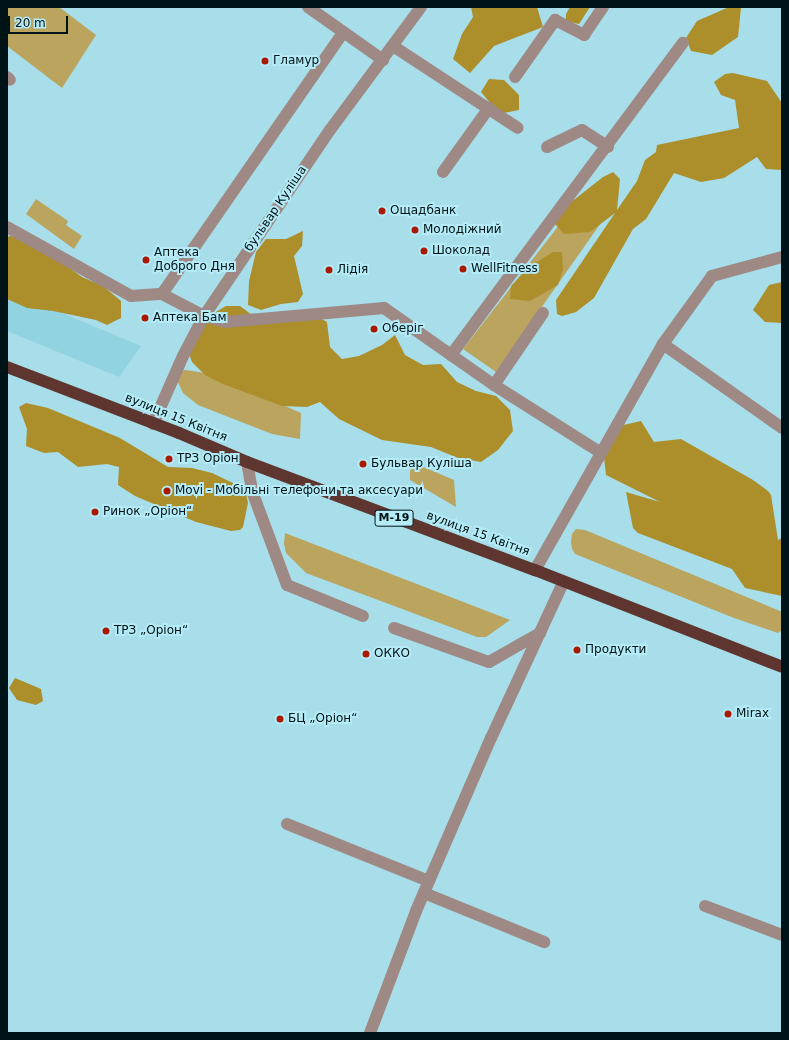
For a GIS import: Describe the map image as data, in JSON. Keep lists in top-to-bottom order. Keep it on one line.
{"streets":{"highway":["вулиця 15 Квітня","М-19"],"street":["бульвар Куліша"]},"crossings":[["бульвар Куліша","вулиця 15 Квітня"]],"places":["Гламур","Ощадбанк","Молодіжний","Шоколад","Аптека Доброго Дня","WellFitness","Лідія","Аптека Бам","Оберіг","ТРЗ Оріон","Бульвар Куліша","Movi - Мобільні телефони та аксесуари","Ринок „Оріон“","ТРЗ „Оріон“","Продукти","ОККО","Mirax","БЦ „Оріон“"],"scale_bar":"20 m"}
